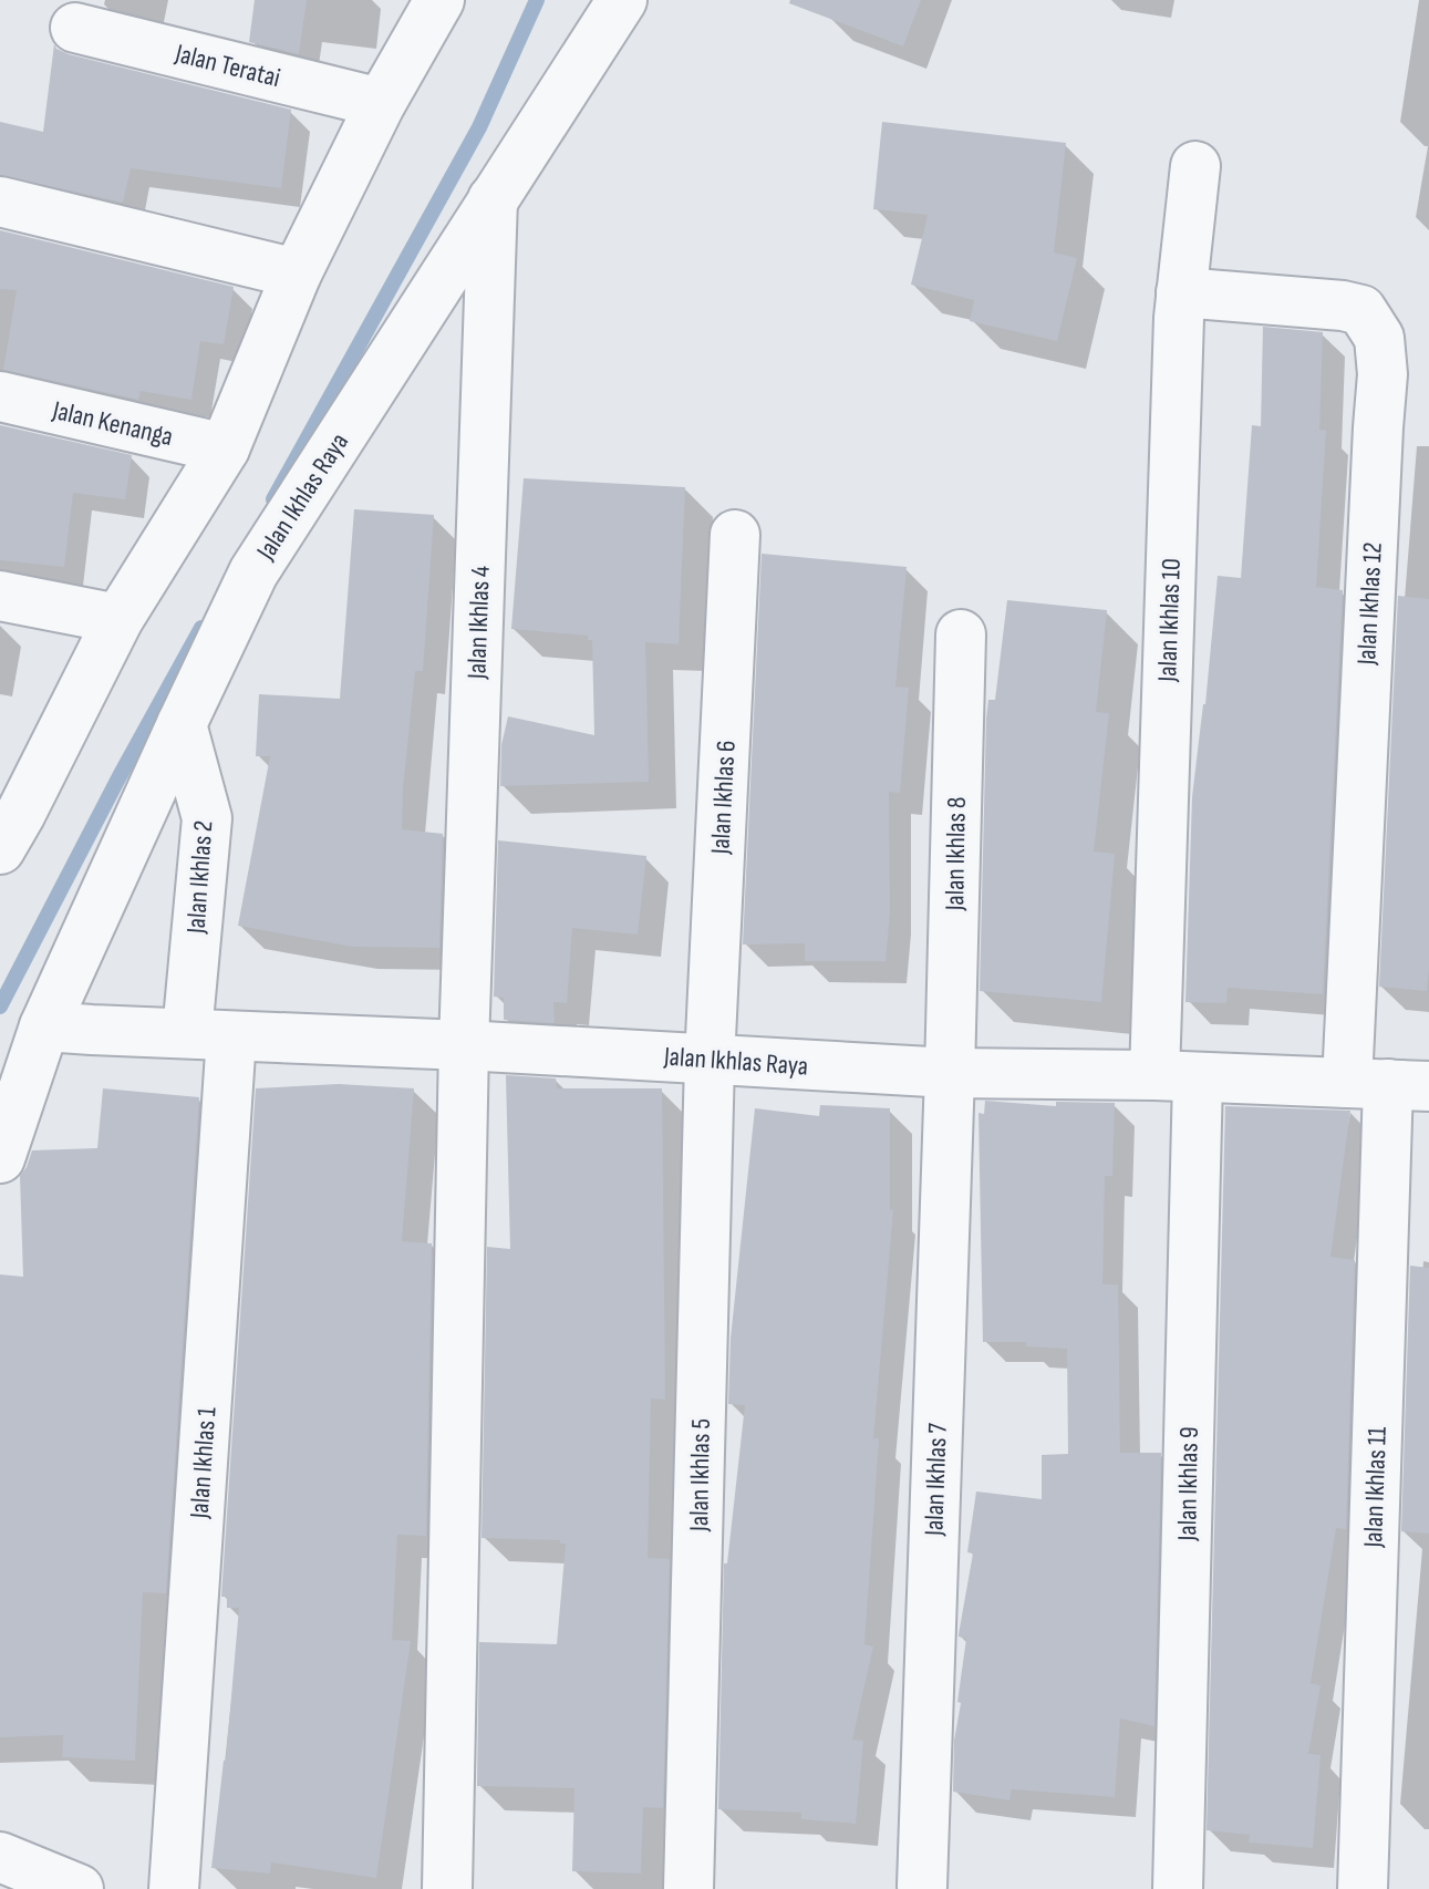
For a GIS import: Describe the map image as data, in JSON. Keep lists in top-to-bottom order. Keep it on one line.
{"streets":{"street":["Jalan Teratai","Jalan Kenanga","Jalan Ikhlas Raya","Jalan Ikhlas 12","Jalan Ikhlas 10","Jalan Ikhlas 4","Jalan Ikhlas 6","Jalan Ikhlas 8","Jalan Ikhlas 2","Jalan Ikhlas 1","Jalan Ikhlas 5","Jalan Ikhlas 7","Jalan Ikhlas 9","Jalan Ikhlas 11"]},"crossings":[["Jalan Ikhlas Raya","Jalan Ikhlas 12"],["Jalan Ikhlas Raya","Jalan Ikhlas 10"],["Jalan Ikhlas Raya","Jalan Ikhlas 4"],["Jalan Ikhlas Raya","Jalan Ikhlas 6"],["Jalan Ikhlas Raya","Jalan Ikhlas 8"],["Jalan Ikhlas Raya","Jalan Ikhlas 2"],["Jalan Ikhlas Raya","Jalan Ikhlas 1"],["Jalan Ikhlas Raya","Jalan Ikhlas 5"],["Jalan Ikhlas Raya","Jalan Ikhlas 7"],["Jalan Ikhlas Raya","Jalan Ikhlas 9"],["Jalan Ikhlas Raya","Jalan Ikhlas 11"],["Jalan Ikhlas 12","Jalan Ikhlas 10"],["Jalan Ikhlas 12","Jalan Ikhlas 11"],["Jalan Ikhlas 10","Jalan Ikhlas 9"],["Jalan Ikhlas 6","Jalan Ikhlas 5"],["Jalan Ikhlas 8","Jalan Ikhlas 7"],["Jalan Ikhlas 2","Jalan Ikhlas 1"]]}
